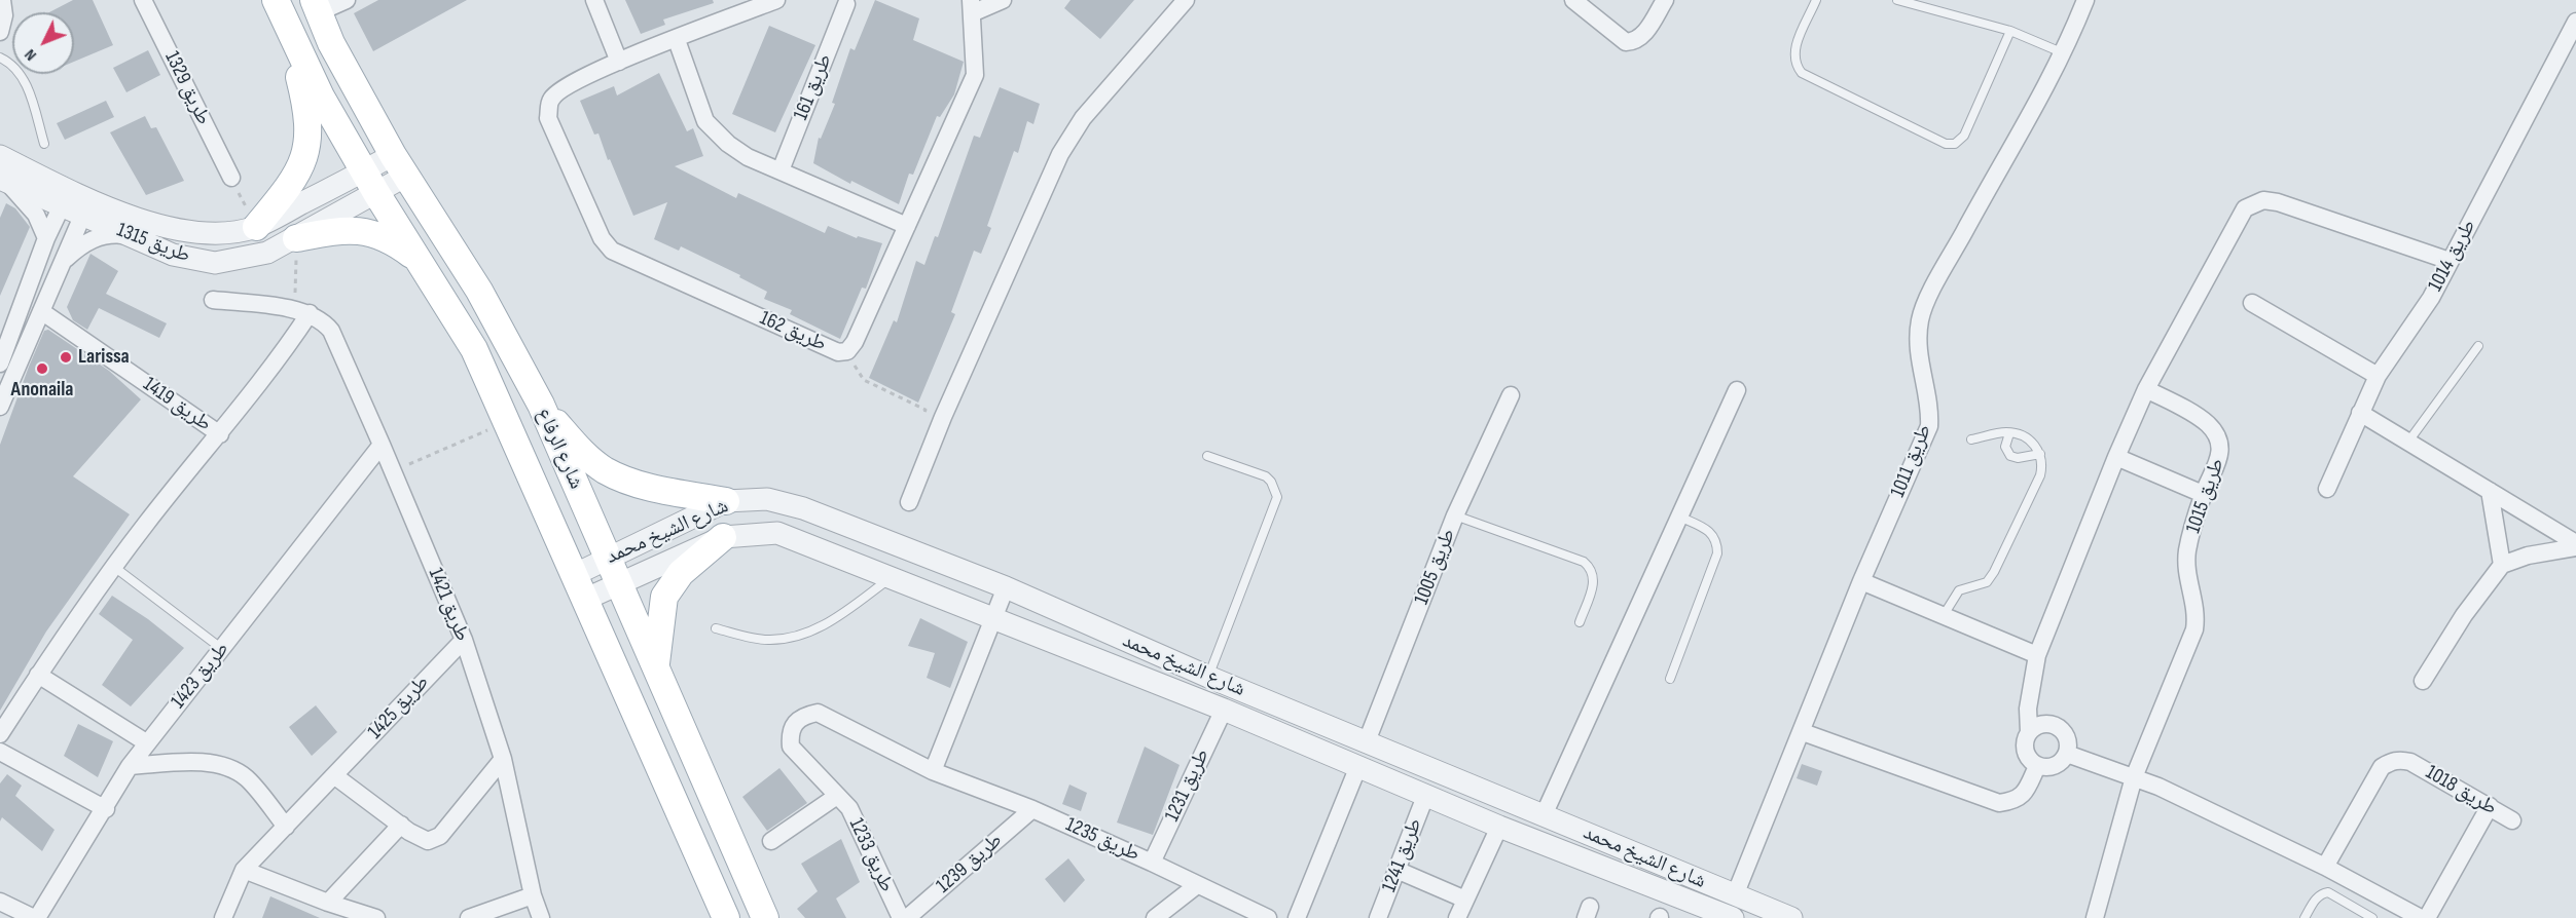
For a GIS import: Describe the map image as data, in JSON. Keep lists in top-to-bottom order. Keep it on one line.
{"streets":{"main road":["شارع الرفاع"],"street":["طريق 161","طريق 1329","طريق 1315","طريق 1014","طريق 162","طريق 1419","طريق 1011","طريق 1015","شارع الشيخ محمد","طريق 1005","طريق 1421","طريق 1423","طريق 1425","طريق 1231","طريق 1018","طريق 1235","طريق 1233","طريق 1241","طريق 1239"]},"crossings":[["طريق 1315","شارع الرفاع"],["شارع الرفاع","شارع الشيخ محمد"],["طريق 1011","شارع الشيخ محمد"],["شارع الشيخ محمد","طريق 1005"],["شارع الشيخ محمد","طريق 1231"],["شارع الشيخ محمد","طريق 1241"],["طريق 1421","طريق 1423"],["طريق 1421","طريق 1425"],["طريق 1231","طريق 1235"],["طريق 1235","طريق 1233"],["طريق 1235","طريق 1239"]],"places":["Larissa","Anonaila"],"north":"bottom left"}
